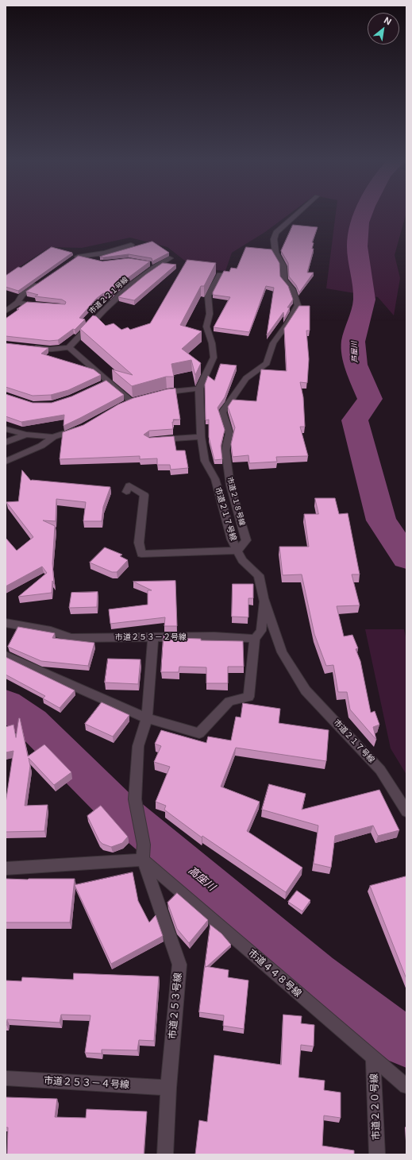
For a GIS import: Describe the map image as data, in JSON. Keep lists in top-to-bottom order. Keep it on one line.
{"streets":{"street":["市道２２１号線","市道２１８号線","市道２１７号線","市道２５３－２号線","市道４４８号線","市道２５３号線","市道２５３－４号線","市道２２０号線"]},"crossings":[["市道２１８号線","市道２１７号線"],["市道４４８号線","市道２５３号線"],["市道４４８号線","市道２２０号線"],["市道２５３号線","市道２５３－４号線"]],"water":["芦屋川","高座川"],"north":"top right"}
